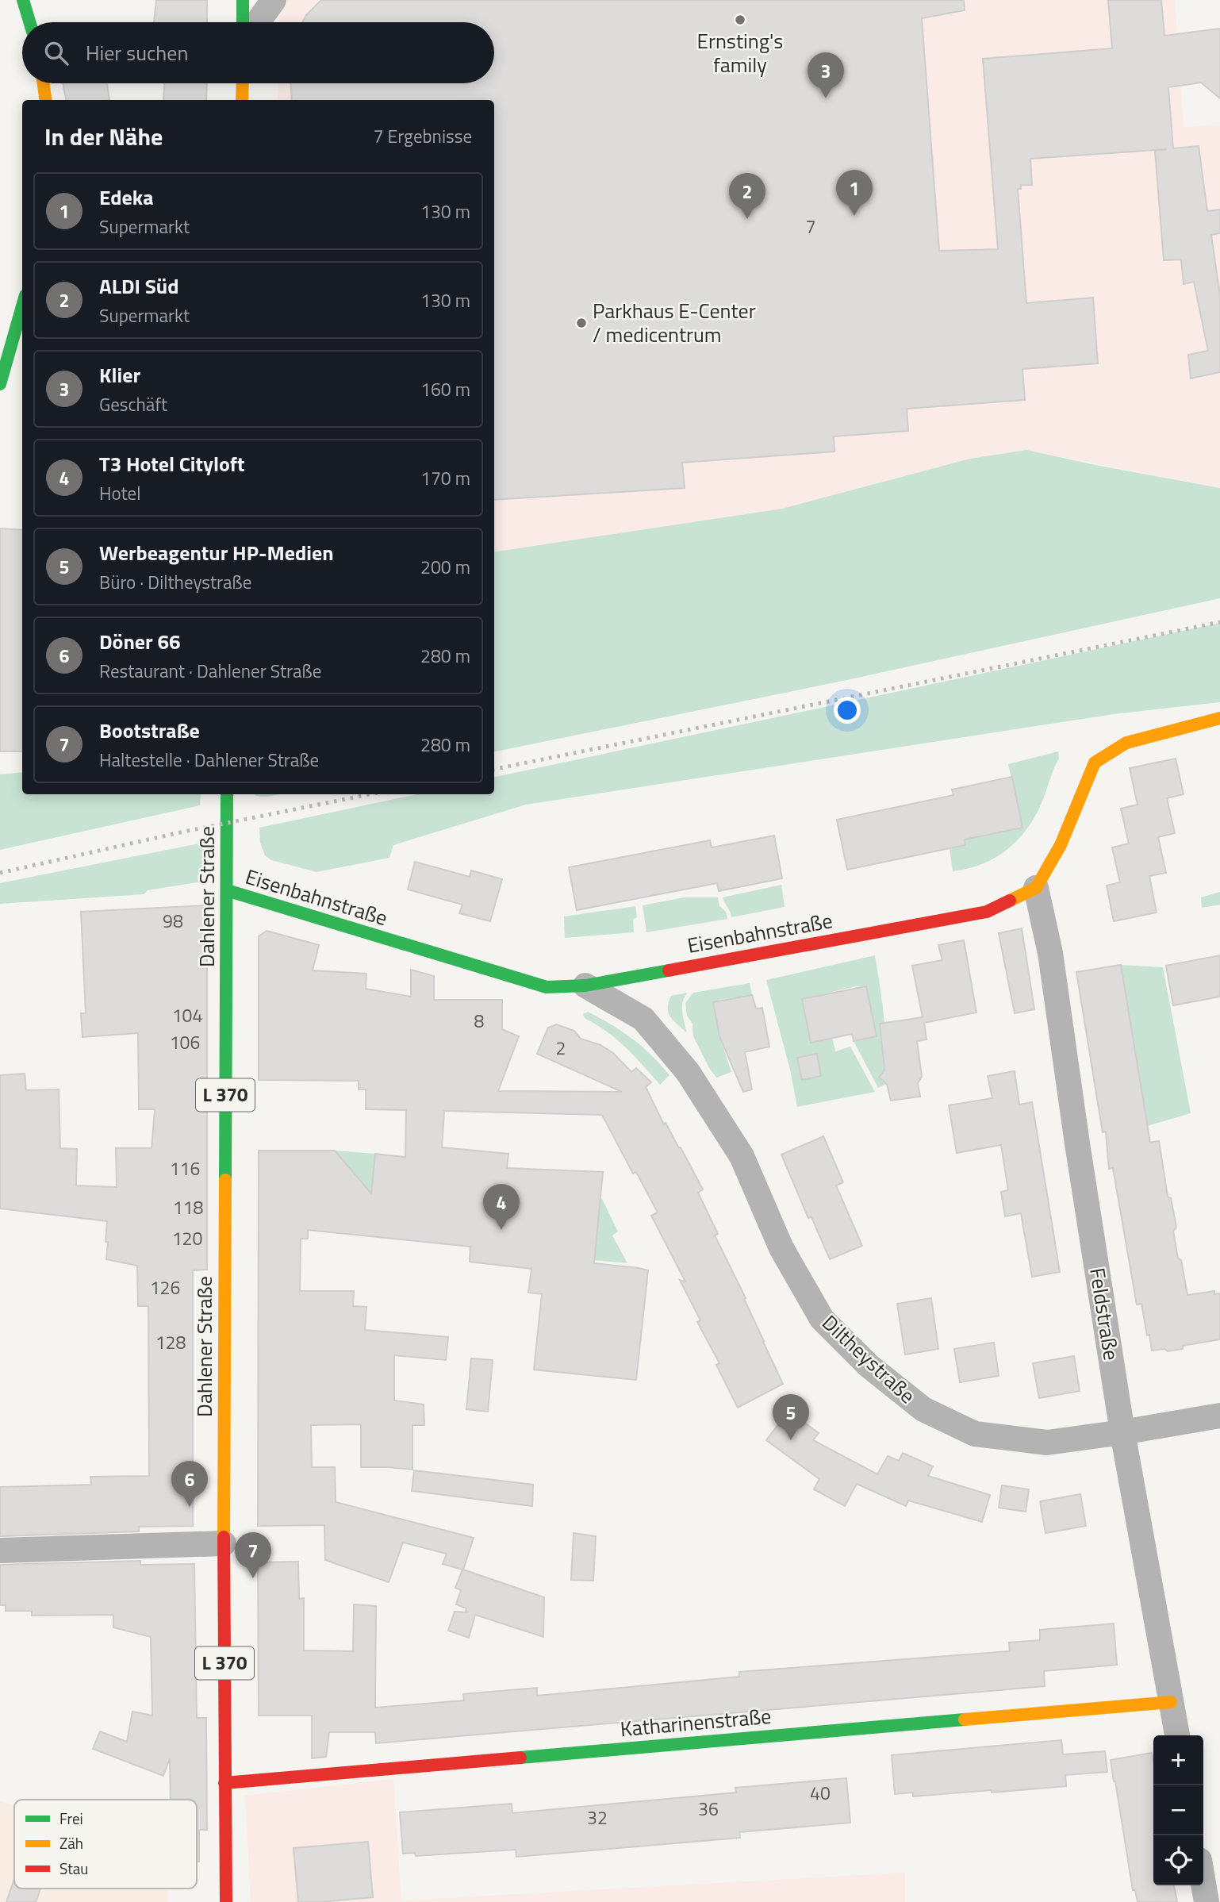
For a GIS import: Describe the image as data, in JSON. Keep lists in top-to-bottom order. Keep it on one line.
{"streets":{"street":["Dahlener Straße","Eisenbahnstraße","L 370","Feldstraße","Diltheystraße","Katharinenstraße"]},"crossings":[["Dahlener Straße","Eisenbahnstraße"],["Dahlener Straße","Katharinenstraße"],["Eisenbahnstraße","Feldstraße"],["Eisenbahnstraße","Diltheystraße"],["Feldstraße","Diltheystraße"],["Feldstraße","Katharinenstraße"]],"places":["Ernsting's family","Parkhaus E-Center / medicentrum"],"house_numbers":["7","98","104","8","106","2","116","118","120","126","128","40","36","32"],"legend":["Frei","Zäh","Stau"],"page":{"search":"Hier suchen","pins":["3","1","2","4","5","6","7"],"heading":["In der Nähe","7 Ergebnisse"],"list":[{"mark":"1","name":"Edeka","note":"Supermarkt","value":"130 m"},{"mark":"2","name":"ALDI Süd","note":"Supermarkt","value":"130 m"},{"mark":"3","name":"Klier","note":"Geschäft","value":"160 m"},{"mark":"4","name":"T3 Hotel Cityloft","note":"Hotel","value":"170 m"},{"mark":"5","name":"Werbeagentur HP-Medien","note":"Büro · Diltheystraße","value":"200 m"},{"mark":"6","name":"Döner 66","note":"Restaurant · Dahlener Straße","value":"280 m"},{"mark":"7","name":"Bootstraße","note":"Haltestelle · Dahlener Straße","value":"280 m"}],"map_buttons":["+","−"]}}
